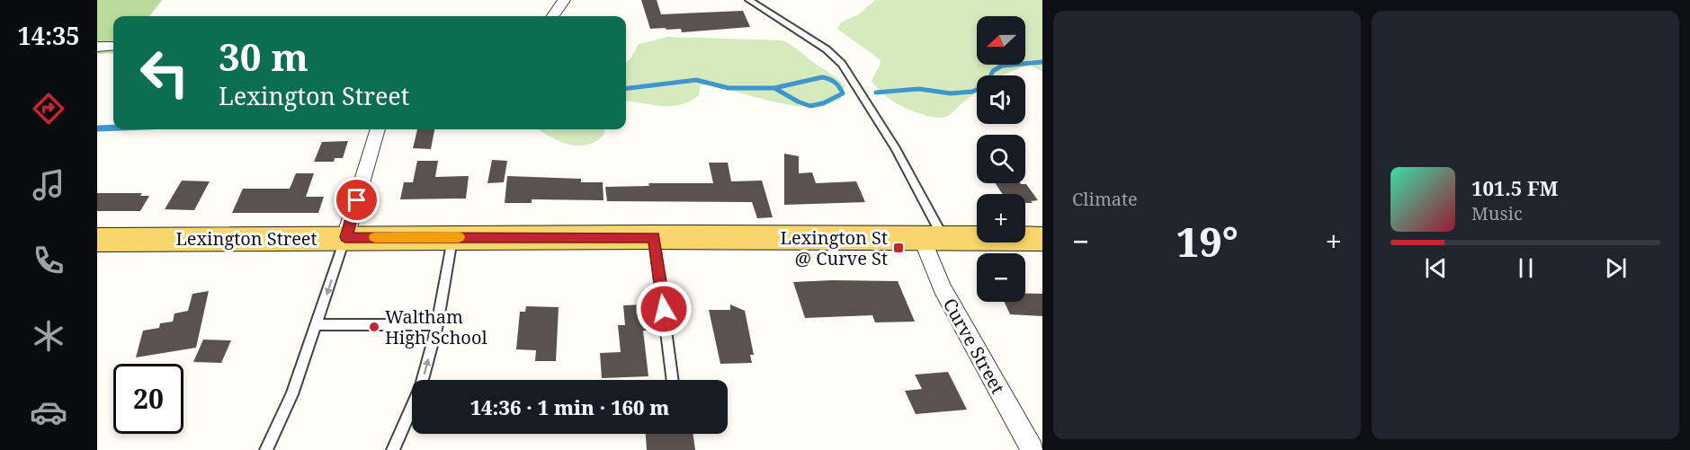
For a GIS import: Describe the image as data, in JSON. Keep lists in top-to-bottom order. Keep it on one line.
{"streets":{"main road":["Lexington Street"],"street":["Curve Street"]},"crossings":[["Lexington Street","Curve Street"]],"places":{"transit":["Lexington St @ Curve St"],"other":["Waltham High School"]},"north":"left","page":{"tabs":"14:35","tile":"Climate","map_buttons":["+","−"],"turn":["30 m","Lexington Street"],"song":["101.5 FM","Music"],"heat":["−","19°","+"],"limit":"20","trip":"14:36 · 1 min · 160 m"}}
